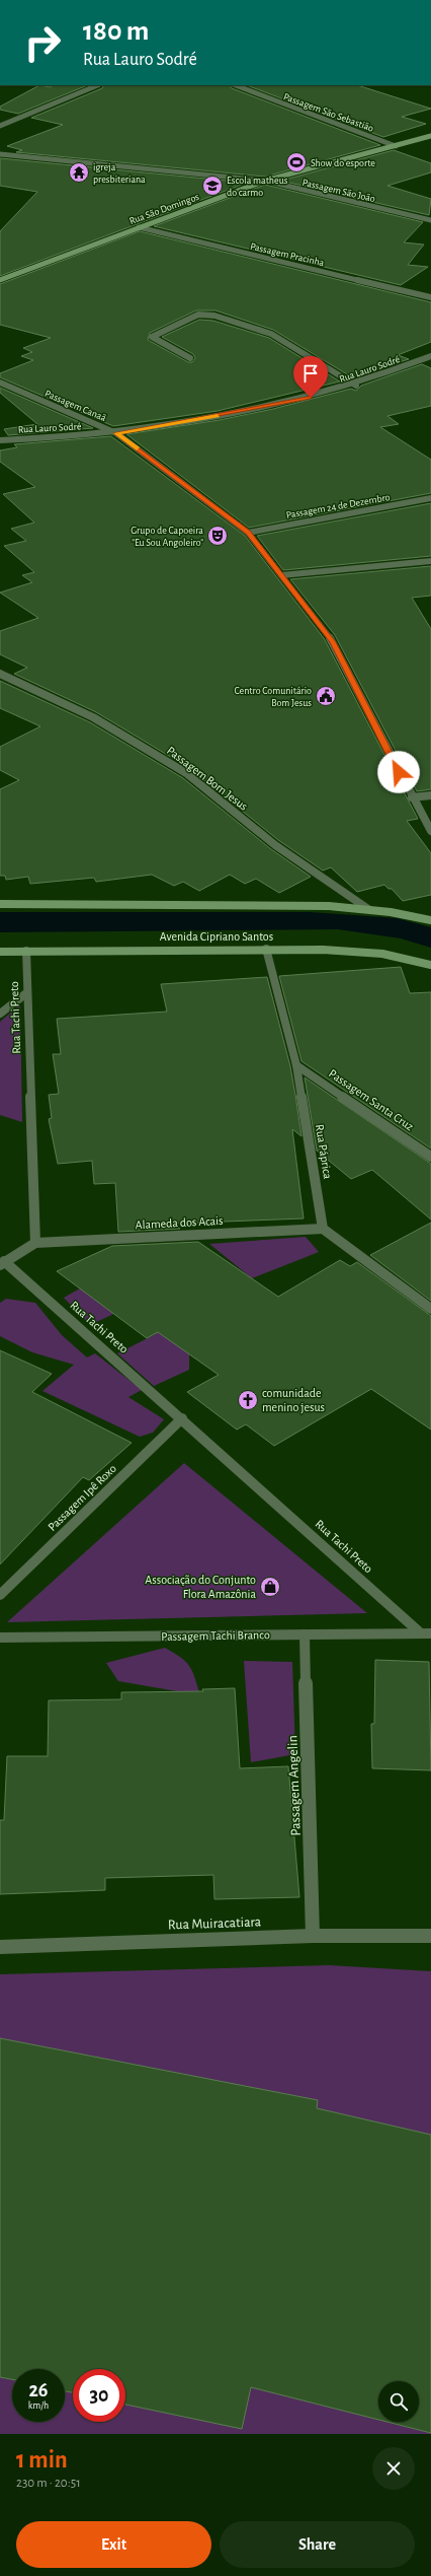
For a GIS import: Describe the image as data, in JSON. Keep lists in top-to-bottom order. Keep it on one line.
{"streets":{"street":["Passagem São Sebastião","Passagem São João","Rua São Domingos","Passagem Pracinha","Rua Lauro Sodré","Passagem Canaã","Passagem 24 de Dezembro","Passagem Bom Jesus","Avenida Cipriano Santos","Rua Tachi Preto","Passagem Santa Cruz","Rua Páprica","Alameda dos Acais","Passagem Ipê Roxo","Passagem Tachi Branco","Passagem Angelin","Rua Muiracatiara"]},"crossings":[["Passagem São Sebastião","Rua São Domingos"],["Passagem São João","Rua São Domingos"],["Rua São Domingos","Passagem Pracinha"],["Rua Lauro Sodré","Passagem Canaã"],["Passagem Canaã","Passagem 24 de Dezembro"],["Avenida Cipriano Santos","Rua Tachi Preto"],["Avenida Cipriano Santos","Rua Páprica"],["Rua Tachi Preto","Alameda dos Acais"],["Rua Tachi Preto","Passagem Ipê Roxo"],["Rua Tachi Preto","Passagem Tachi Branco"],["Passagem Santa Cruz","Rua Páprica"],["Rua Páprica","Alameda dos Acais"],["Passagem Tachi Branco","Passagem Angelin"],["Passagem Angelin","Rua Muiracatiara"]],"places":{"sports":["Show do esporte"],"temple":["igreja presbiteriana"],"school or university":["Escola matheus do carmo"],"theatre":["Grupo de Capoeira \"Eu Sou Angoleiro\""],"public building":["Centro Comunitário Bom Jesus"],"church":["comunidade menino jesus"],"shop":["Associação do Conjunto Flora Amazônia"]},"page":{"turn":["180 m","Rua Lauro Sodré"],"speed":"26 km/h","limit":"30","heading":["1 min","230 m · 20:51"],"buttons":["Exit","Share"]}}
